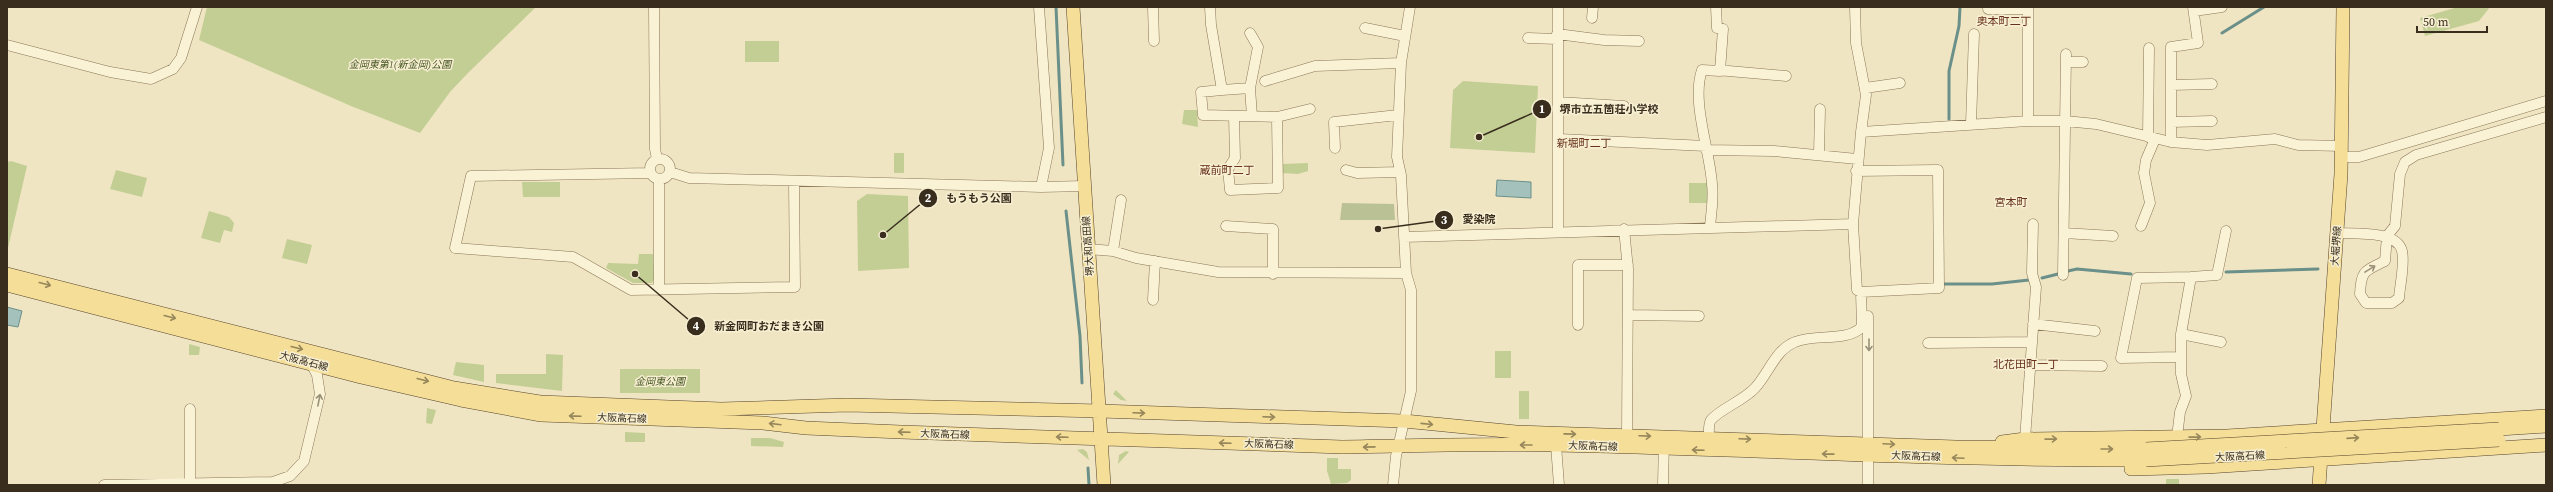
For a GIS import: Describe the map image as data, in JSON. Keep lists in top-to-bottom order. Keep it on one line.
{"streets":{"main road":["堺大和高田線","大堀堺線","大阪高石線"]},"crossings":[["堺大和高田線","大阪高石線"]],"districts":["奥本町二丁","新堀町二丁","蔵前町二丁","宮本町","北花田町一丁"],"parks":["金岡東第1(新金岡)公園","金岡東公園"],"places":["堺市立五箇荘小学校","愛染院","もうもう公園","新金岡町おだまき公園"],"scale_bar":"50 m"}
